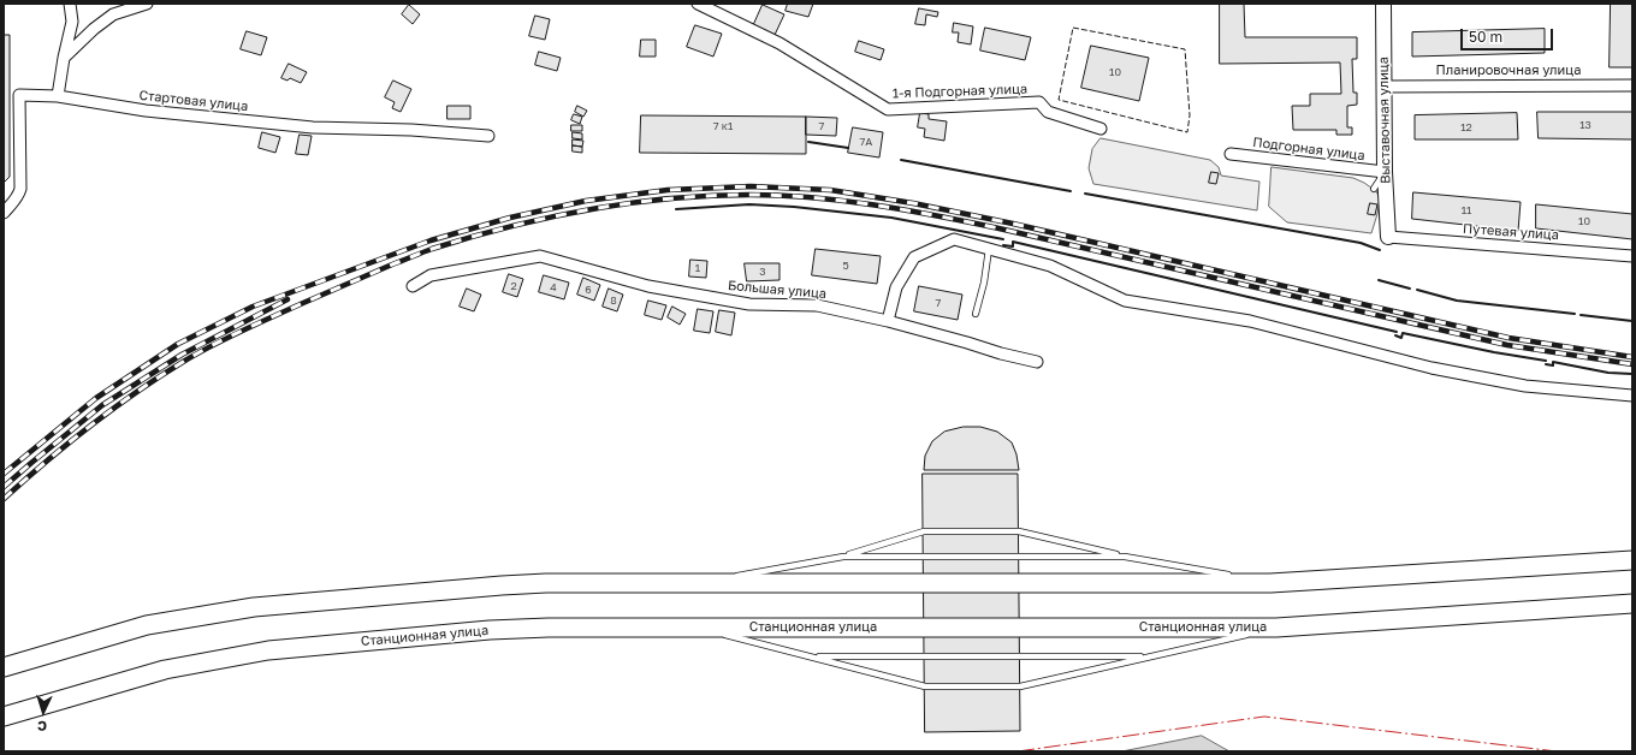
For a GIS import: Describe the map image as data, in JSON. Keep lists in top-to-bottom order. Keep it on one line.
{"streets":{"main road":["Станционная улица"],"street":["Планировочная улица","1-я Подгорная улица","Стартовая улица","Выставочная улица","Подгорная улица","Путевая улица","Большая улица"]},"crossings":[["Планировочная улица","Выставочная улица"],["Выставочная улица","Подгорная улица"],["Выставочная улица","Путевая улица"]],"house_numbers":["10","13","7 к1","7","12","7А","11","10","5","1","3","2","4","6","8","7"],"scale_bar":"50 m","north":"bottom"}
